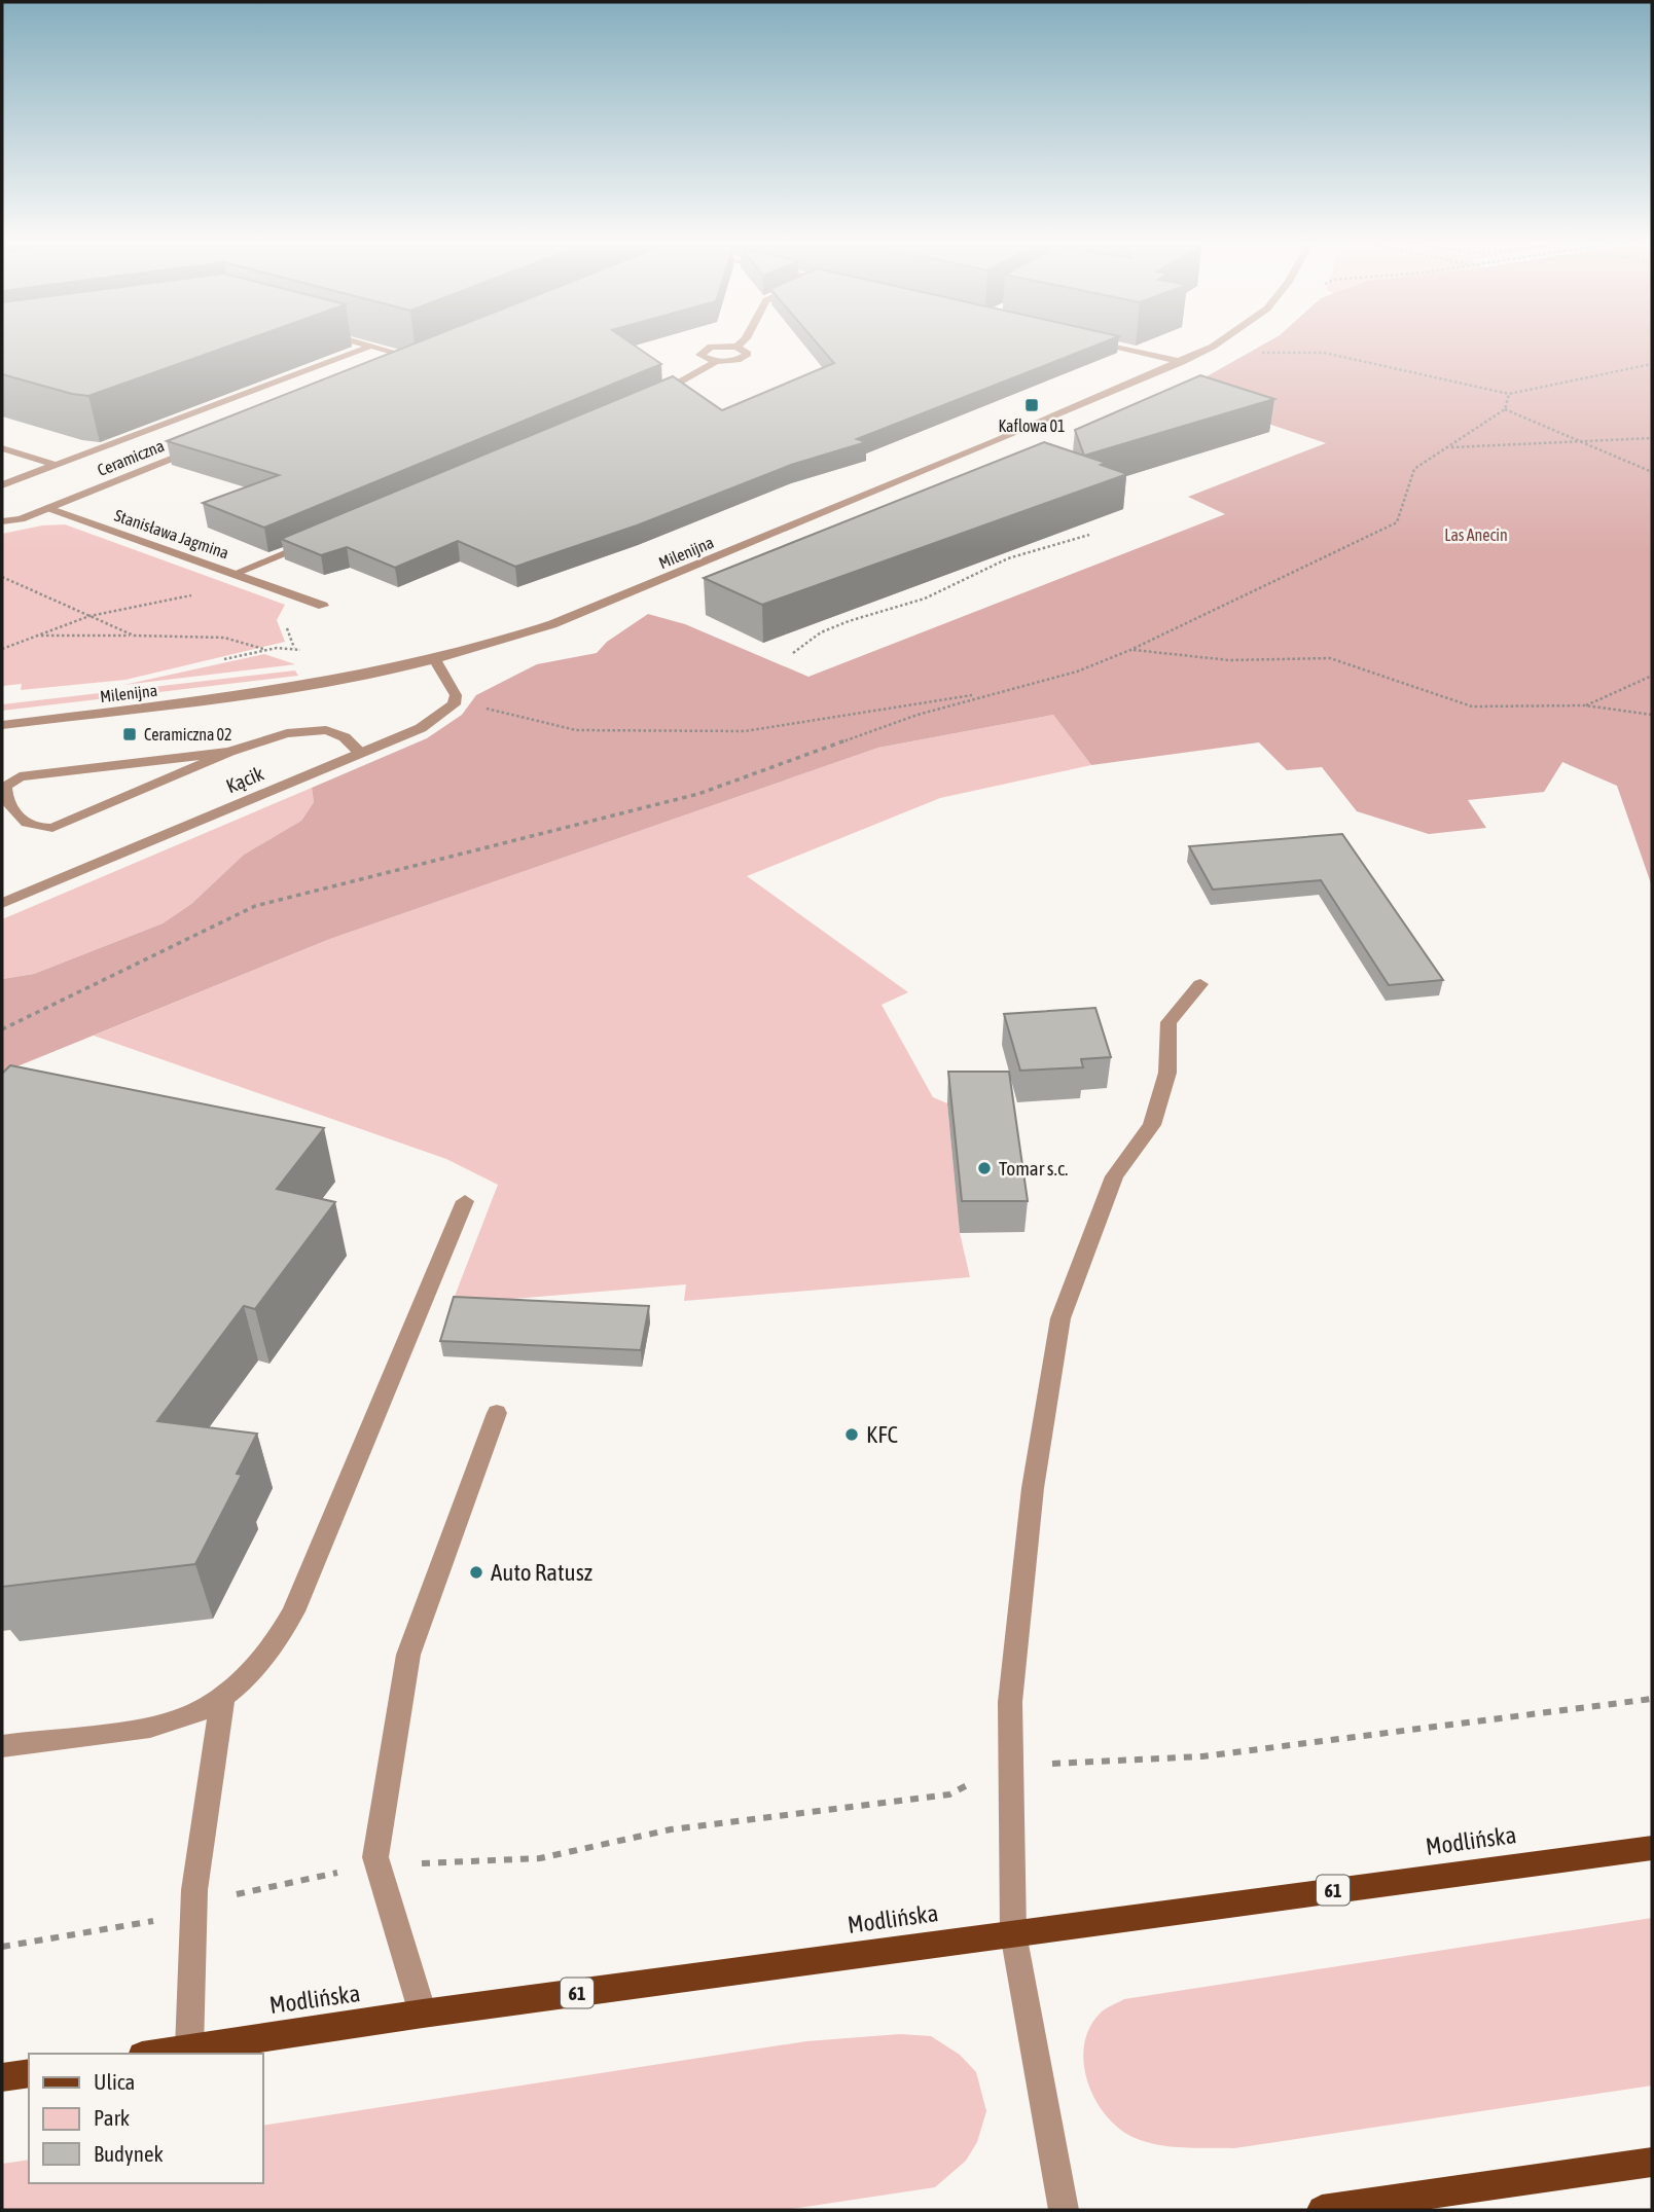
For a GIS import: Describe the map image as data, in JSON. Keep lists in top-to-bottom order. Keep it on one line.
{"streets":{"main road":["Modlińska","61"],"street":["Ceramiczna","Stanisława Jagmina","Milenijna","Kącik"]},"crossings":[["Ceramiczna","Stanisława Jagmina"]],"parks":["Las Anecin"],"places":{"transit":["Kaflowa 01","Ceramiczna 02"],"other":["Tomar s.c.","KFC","Auto Ratusz"]},"legend":["Ulica","Park","Budynek"]}
